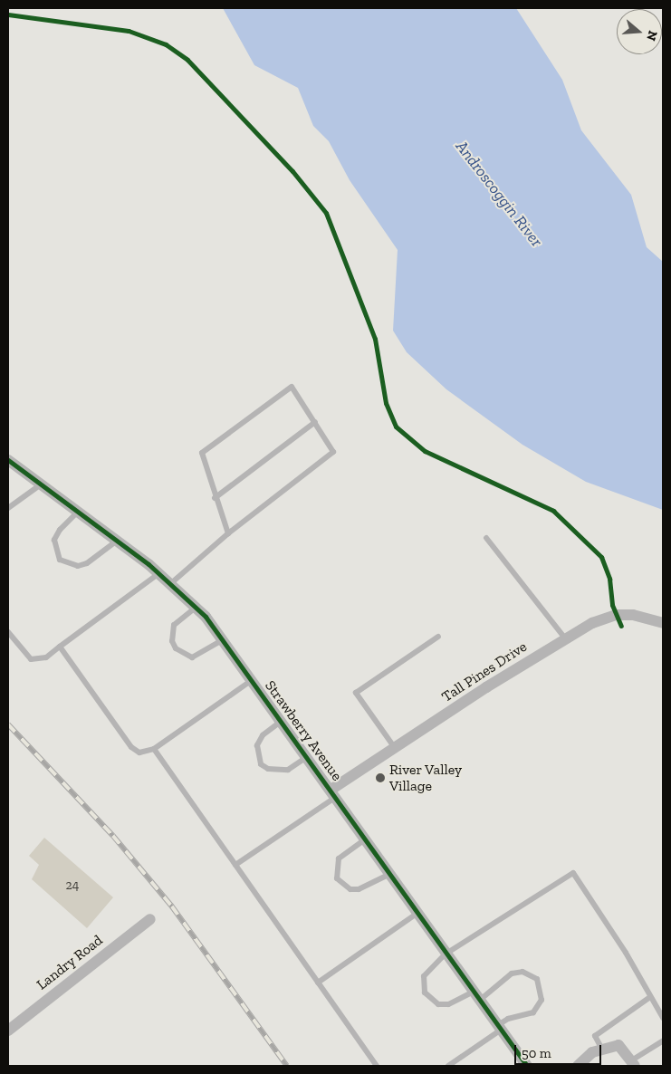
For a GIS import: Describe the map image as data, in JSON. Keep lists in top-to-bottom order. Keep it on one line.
{"streets":{"street":["Tall Pines Drive","Strawberry Avenue","Landry Road"]},"crossings":[["Tall Pines Drive","Strawberry Avenue"]],"water":["Androscoggin River"],"places":["River Valley Village"],"house_numbers":["24"],"scale_bar":"50 m","north":"right"}
